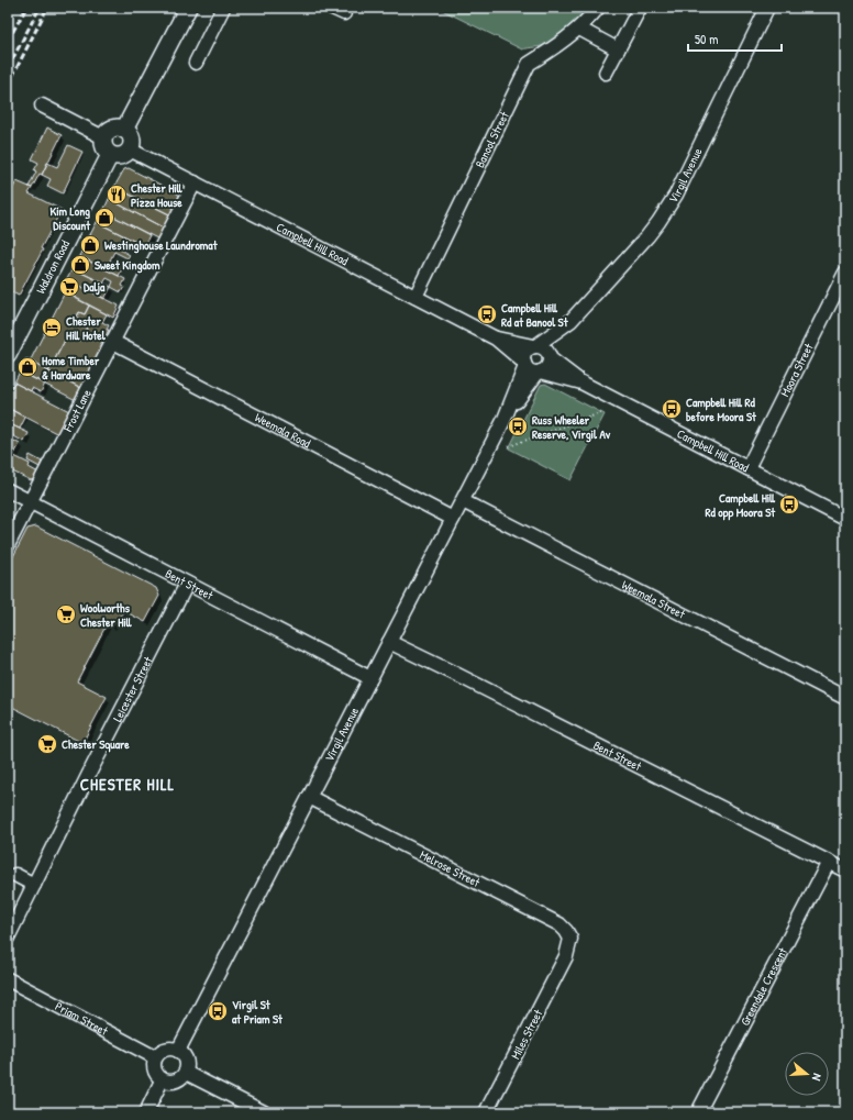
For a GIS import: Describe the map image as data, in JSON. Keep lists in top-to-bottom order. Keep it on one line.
{"streets":{"main road":["Waldron Road"],"street":["Banool Street","Virgil Avenue","Campbell Hill Road","Moora Street","Frost Lane","Weemala Road","Bent Street","Weemala Street","Leicester Street","Melrose Street","Greendale Crescent","Priam Street","Miles Street"]},"crossings":[["Banool Street","Campbell Hill Road"],["Virgil Avenue","Campbell Hill Road"],["Virgil Avenue","Weemala Road"],["Virgil Avenue","Bent Street"],["Virgil Avenue","Weemala Street"],["Virgil Avenue","Melrose Street"],["Virgil Avenue","Priam Street"],["Campbell Hill Road","Waldron Road"],["Campbell Hill Road","Moora Street"],["Campbell Hill Road","Frost Lane"],["Frost Lane","Weemala Road"],["Frost Lane","Bent Street"],["Bent Street","Leicester Street"],["Bent Street","Greendale Crescent"],["Melrose Street","Miles Street"]],"districts":["CHESTER HILL"],"places":{"restaurant":["Chester Hill Pizza House"],"shop":["Kim Long Discount","Westinghouse Laundromat","Sweet Kingdom","Home Timber & Hardware"],"supermarket":["Dalja","Woolworths Chester Hill","Chester Square"],"bus stop":["Campbell Hill Rd at Banool St","Campbell Hill Rd before Moora St","Russ Wheeler Reserve, Virgil Av","Campbell Hill Rd opp Moora St","Virgil St at Priam St"],"hotel":["Chester Hill Hotel"]},"scale_bar":"50 m","north":"right"}
